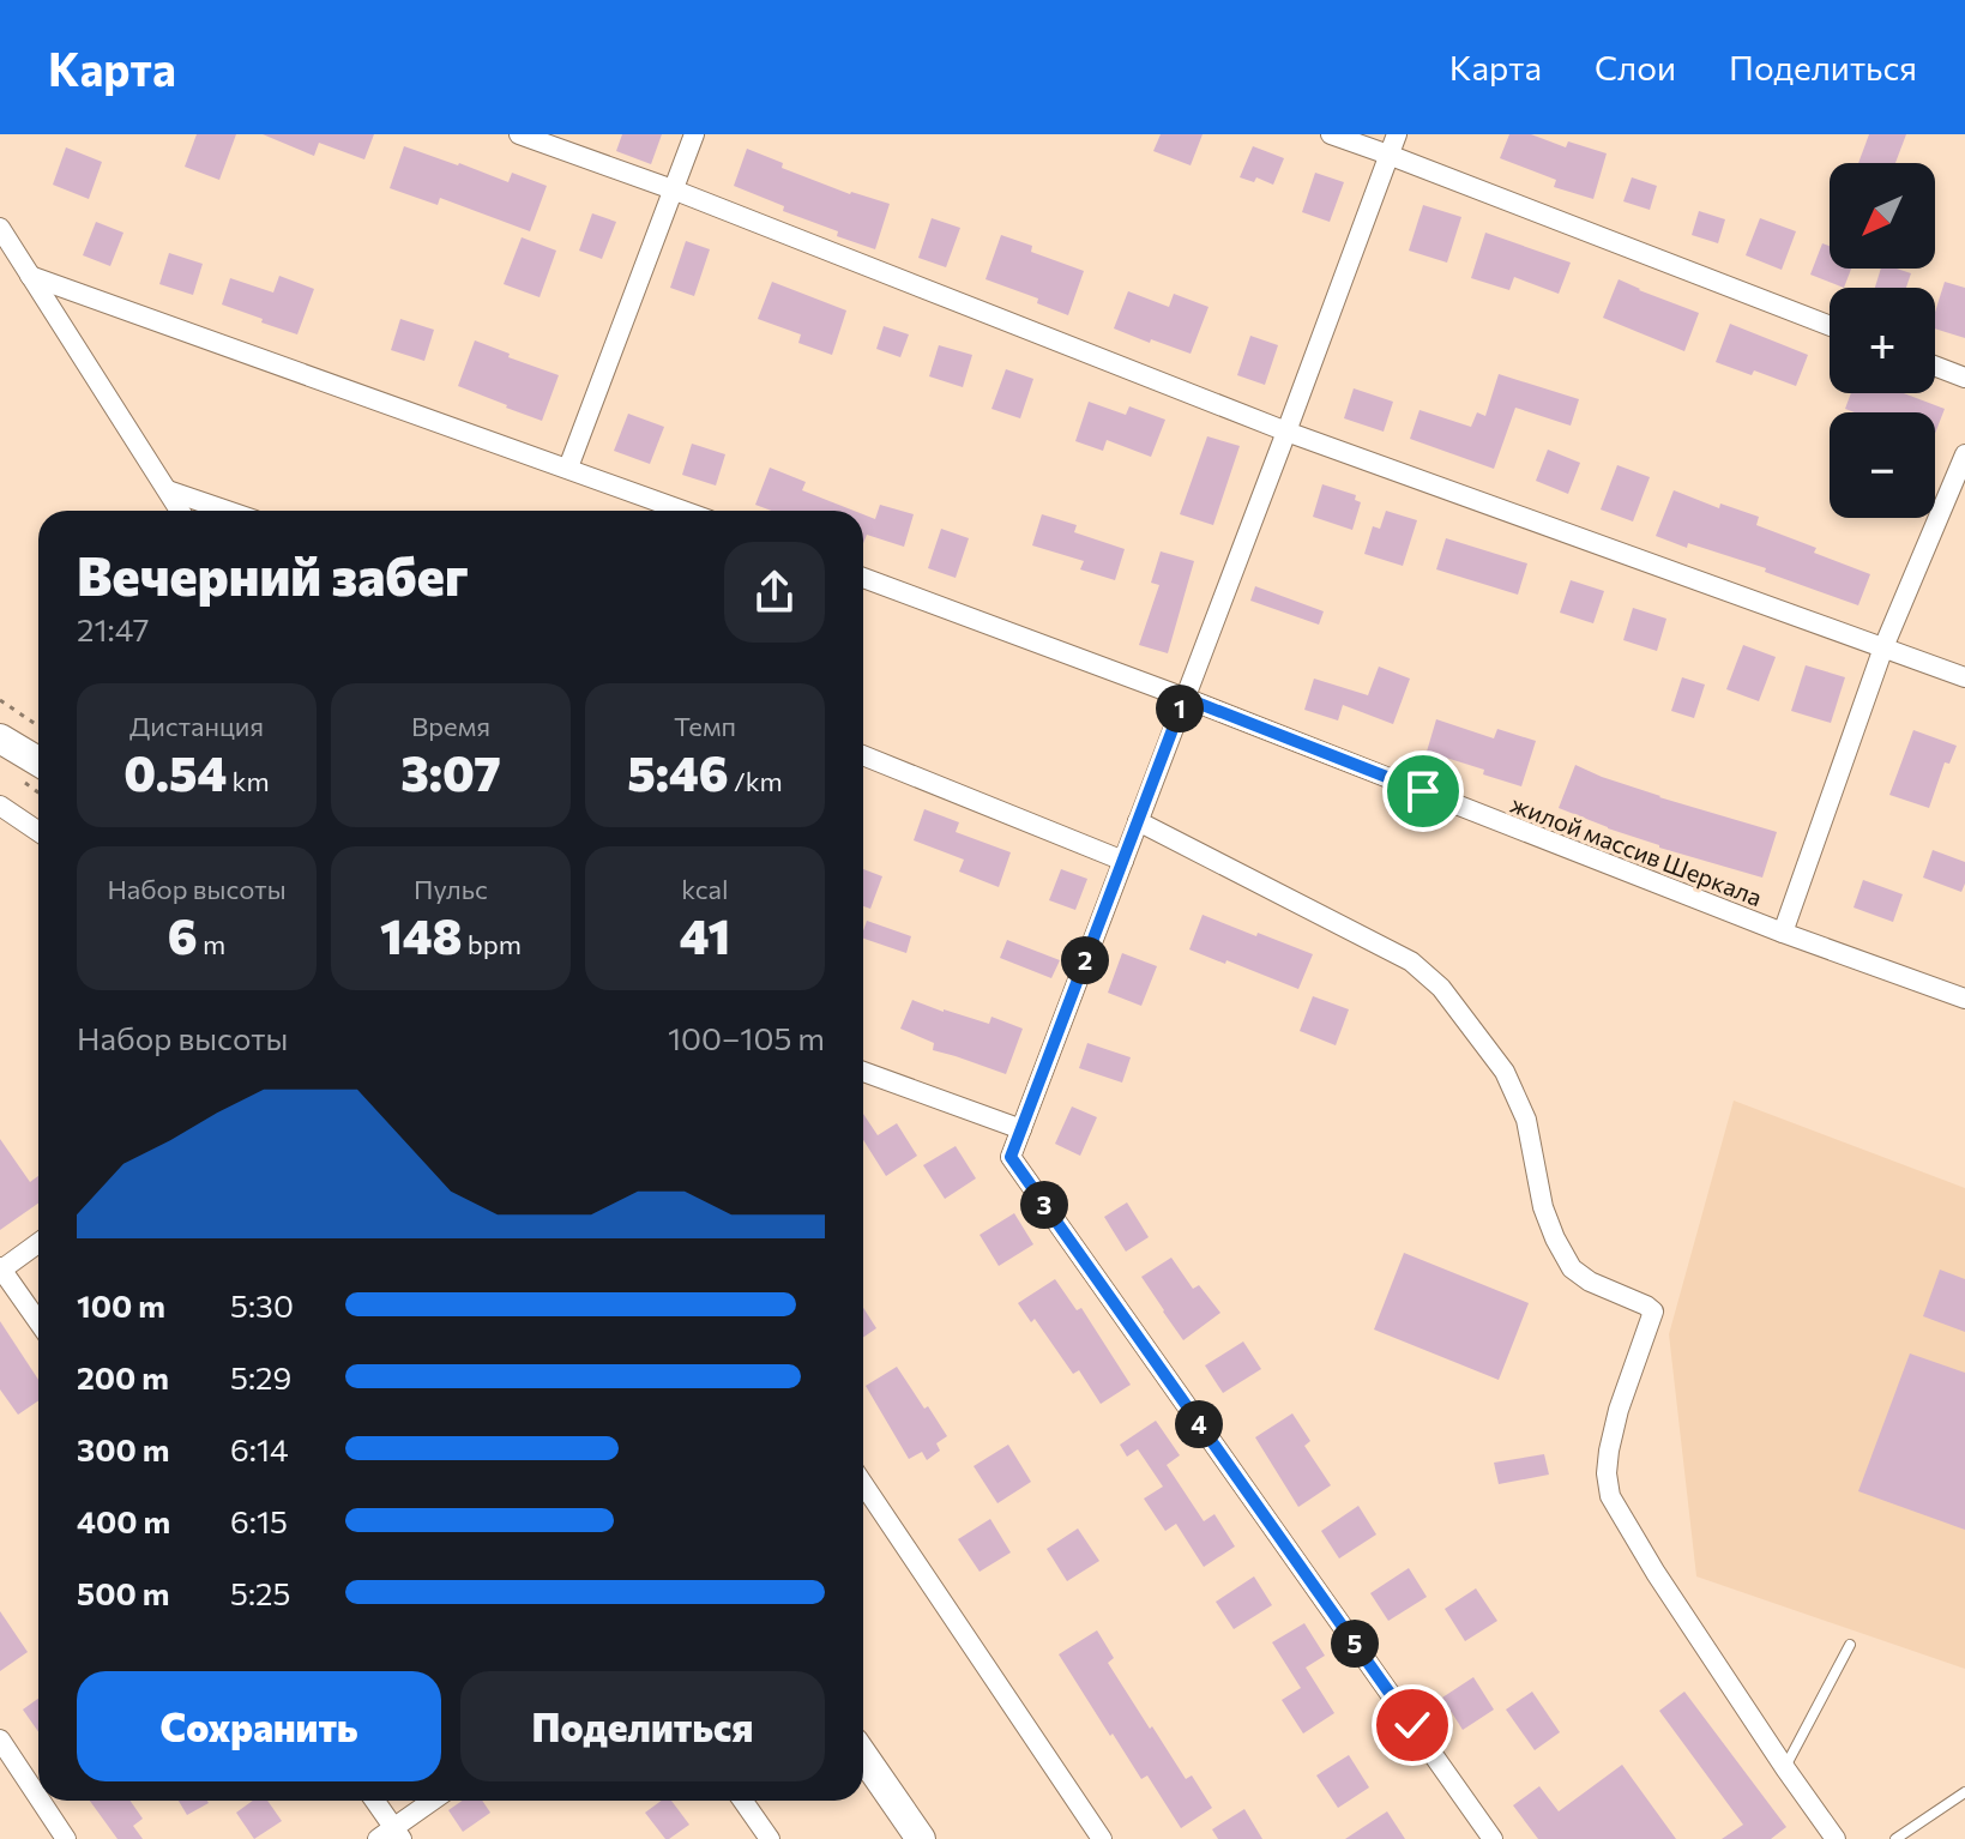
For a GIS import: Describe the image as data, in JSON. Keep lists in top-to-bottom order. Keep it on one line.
{"streets":{"street":["жилой массив Шеркала"]},"north":"bottom left","page":{"header":"Карта","nav":["Карта","Слои","Поделиться"],"map_buttons":["+","−"],"heading":["Вечерний забег","21:47"],"stats":[["Дистанция","0.54 km"],["Время","3:07"],["Темп","5:46 /km"],["Набор высоты","6 m"],["Пульс","148 bpm"],["kcal","41"]],"pins":["1","2","3","4","5"],"chart":["Набор высоты","100–105 m"],"list":[{"name":"100 m","note":"5:30"},{"name":"200 m","note":"5:29"},{"name":"300 m","note":"6:14"},{"name":"400 m","note":"6:15"},{"name":"500 m","note":"5:25"}],"buttons":["Сохранить","Поделиться"]}}
